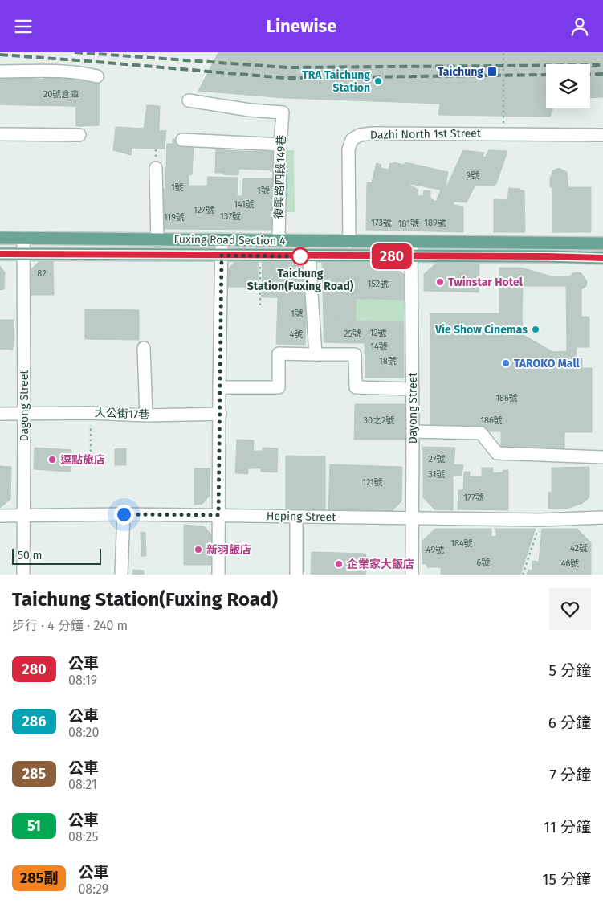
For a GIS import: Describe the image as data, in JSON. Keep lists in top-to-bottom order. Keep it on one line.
{"streets":{"main road":["Fuxing Road Section 4"],"street":["Dazhi North 1st Street","復興路四段149巷","Dagong Street","Dayong Street","大公街17巷","Heping Street"]},"crossings":[["Dazhi North 1st Street","Fuxing Road Section 4"],["復興路四段149巷","Fuxing Road Section 4"],["Fuxing Road Section 4","Dagong Street"],["Fuxing Road Section 4","Dayong Street"],["Dagong Street","大公街17巷"],["Dagong Street","Heping Street"],["Dayong Street","Heping Street"]],"places":{"transit":["Taichung"],"other":["TRA Taichung Station","Taichung Station(Fuxing Road)","Twinstar Hotel","Vie Show Cinemas","TAROKO Mall","逗點旅店","新羽飯店","企業家大飯店"]},"lines":["bus line 280"],"house_numbers":["20號倉庫","9號","1號","1號","141號","127號","137號","119號","173號","189號","181號","82","152號","1號","12號","25號","4號","14號","18號","186號","30之2號","186號","27號","31號","121號","177號","184號","42號","49號","6號","46號"],"scale_bar":"50 m","page":{"header":"Linewise","on_map":"280","scale":"50 m","heading":["Taichung Station(Fuxing Road)","步行 · 4 分鐘 · 240 m"],"list":[{"mark":"280","name":"公車","note":"08:19","value":"5 分鐘"},{"mark":"286","name":"公車","note":"08:20","value":"6 分鐘"},{"mark":"285","name":"公車","note":"08:21","value":"7 分鐘"},{"mark":"51","name":"公車","note":"08:25","value":"11 分鐘"},{"mark":"285副","name":"公車","note":"08:29","value":"15 分鐘"}]}}
